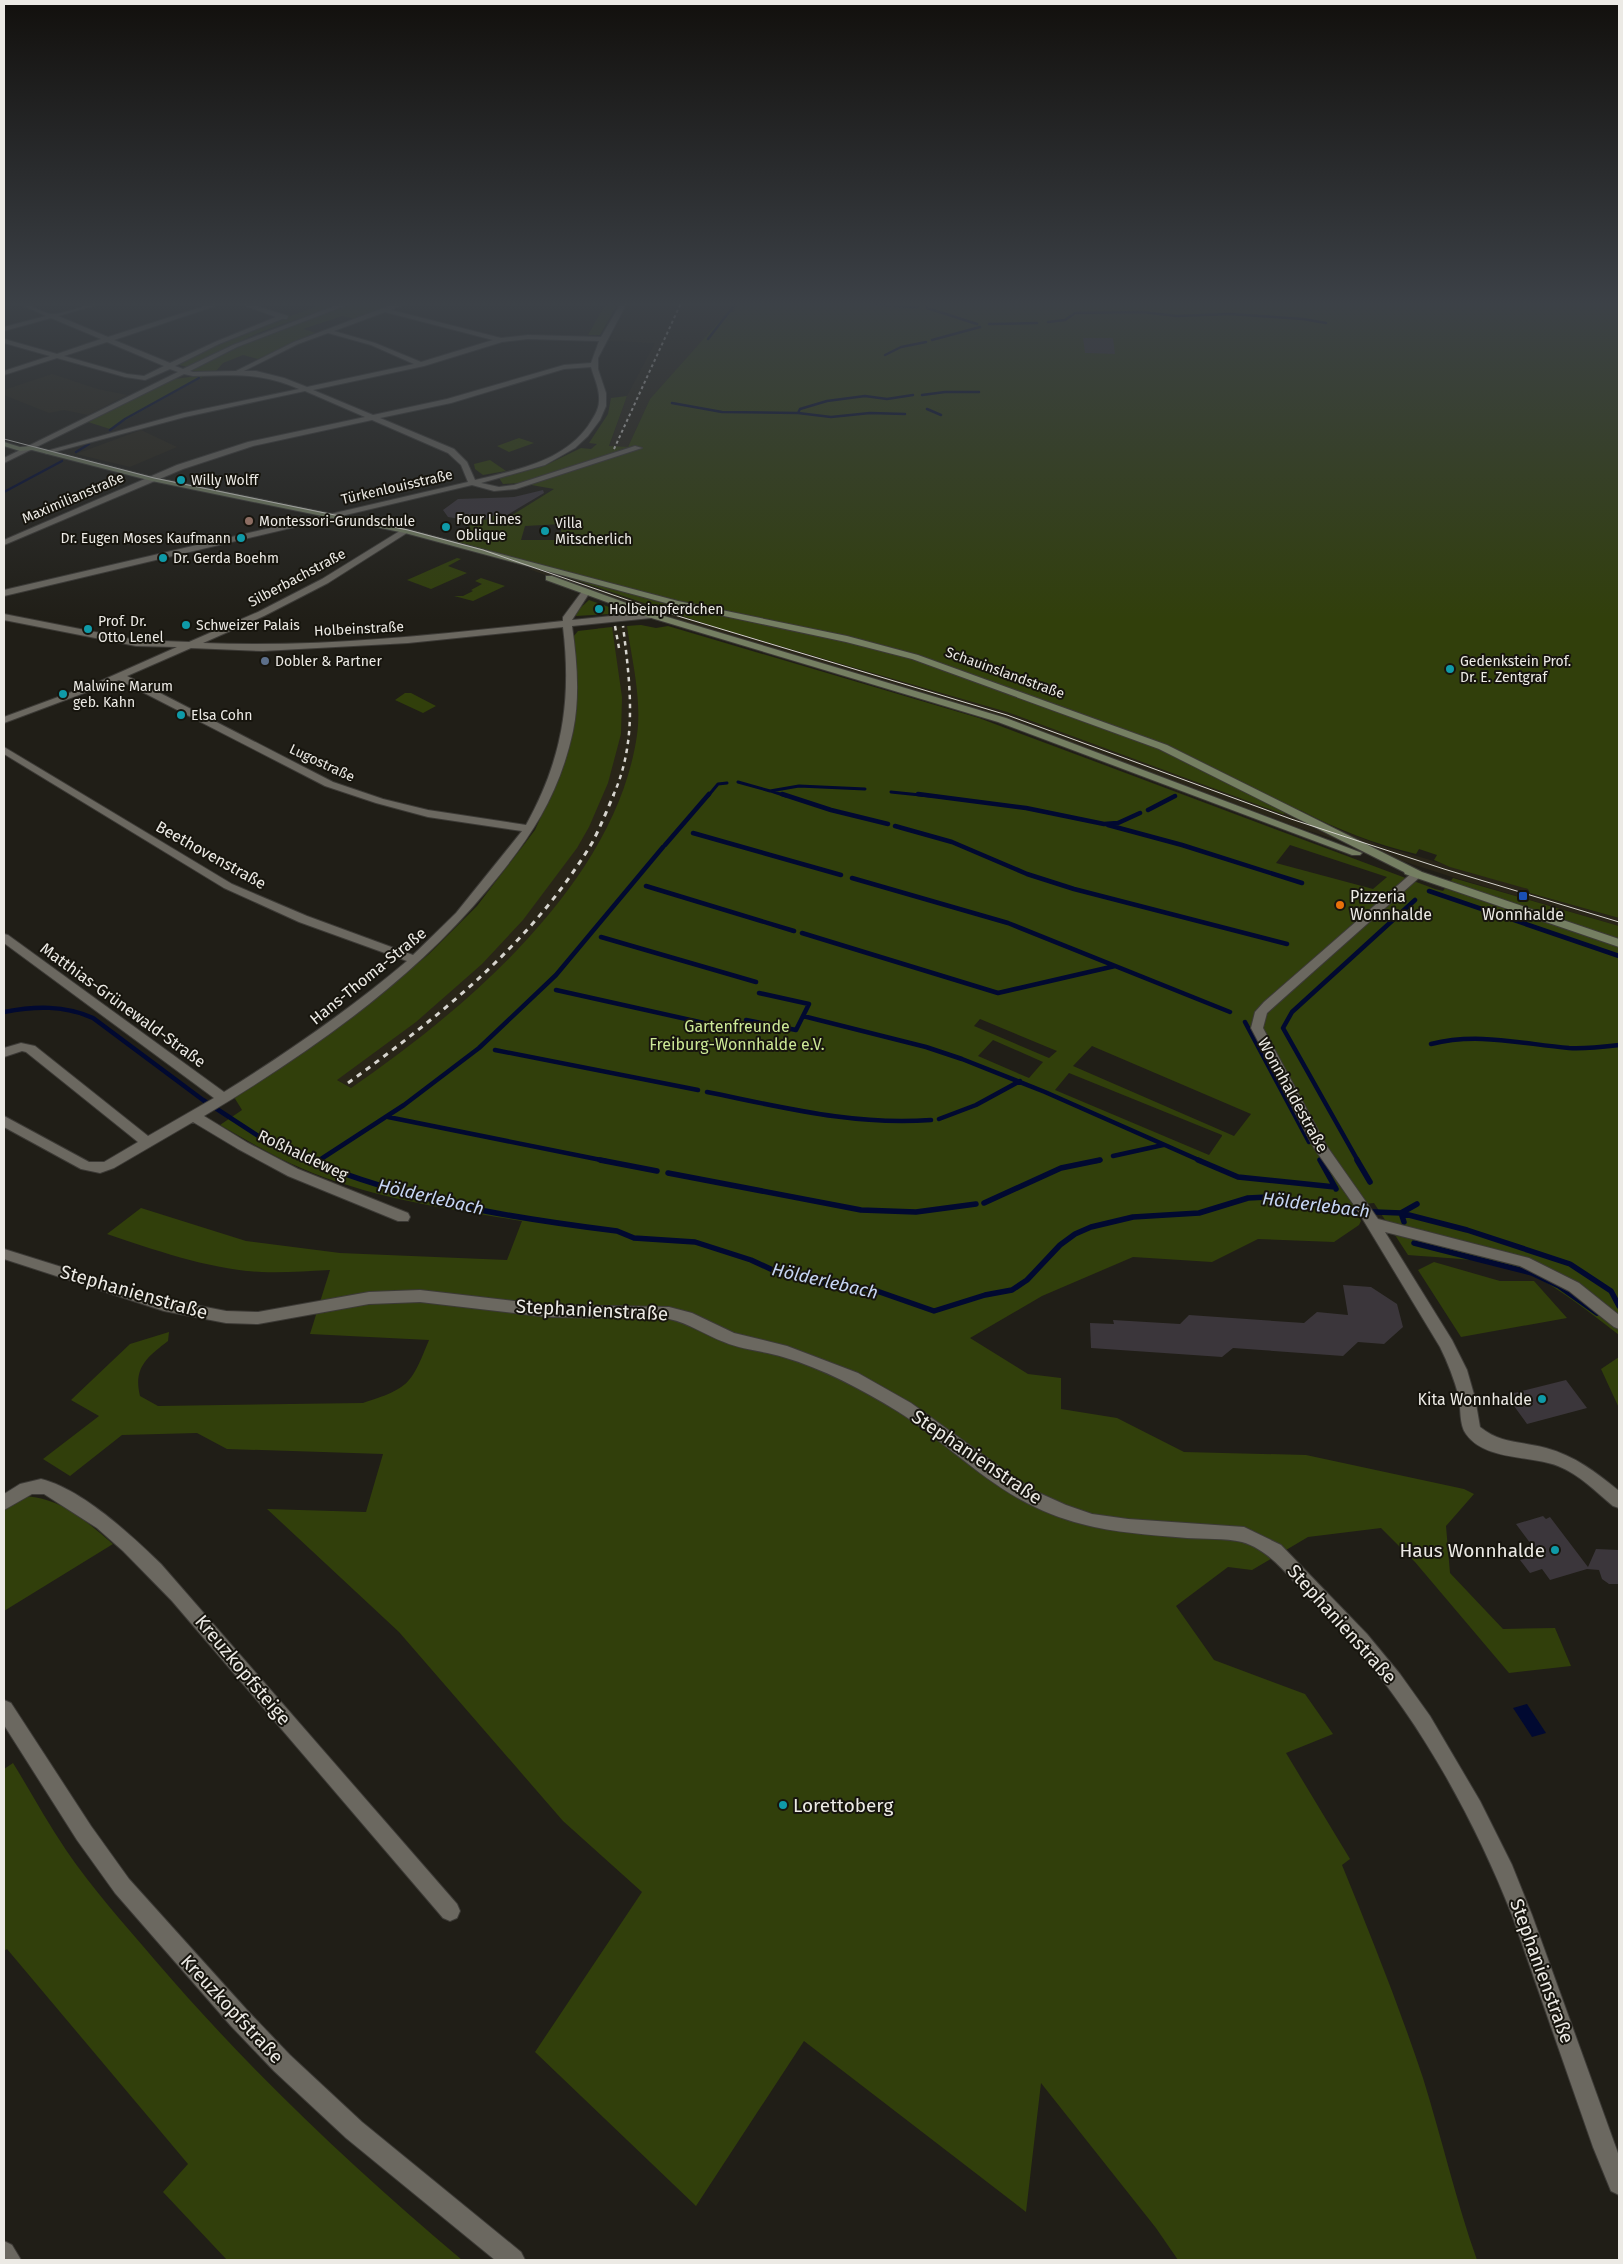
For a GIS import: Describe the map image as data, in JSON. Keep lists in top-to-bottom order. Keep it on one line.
{"streets":{"main road":["Schauinslandstraße"],"street":["Türkenlouisstraße","Maximilianstraße","Silberbachstraße","Holbeinstraße","Lugostraße","Beethovenstraße","Hans-Thoma-Straße","Matthias-Grünewald-Straße","Wonnhaldestraße","Roßhaldeweg","Stephanienstraße","Kreuzkopfsteige","Kreuzkopfstraße"]},"crossings":[["Silberbachstraße","Holbeinstraße"],["Silberbachstraße","Lugostraße"],["Holbeinstraße","Schauinslandstraße"],["Holbeinstraße","Hans-Thoma-Straße"],["Schauinslandstraße","Wonnhaldestraße"],["Lugostraße","Hans-Thoma-Straße"],["Beethovenstraße","Hans-Thoma-Straße"],["Hans-Thoma-Straße","Matthias-Grünewald-Straße"]],"water":["Hölderlebach"],"parks":["Gartenfreunde Freiburg-Wonnhalde e.V."],"places":{"other":["Willy Wolff","Montessori-Grundschule","Four Lines Oblique","Villa Mitscherlich","Dr. Eugen Moses Kaufmann","Dr. Gerda Boehm","Holbeinpferdchen","Schweizer Palais","Prof. Dr. Otto Lenel","Dobler & Partner","Gedenkstein Prof. Dr. E. Zentgraf","Malwine Marum geb. Kahn","Elsa Cohn","Pizzeria Wonnhalde","Kita Wonnhalde","Haus Wonnhalde","Lorettoberg"],"transit":["Wonnhalde"]}}
